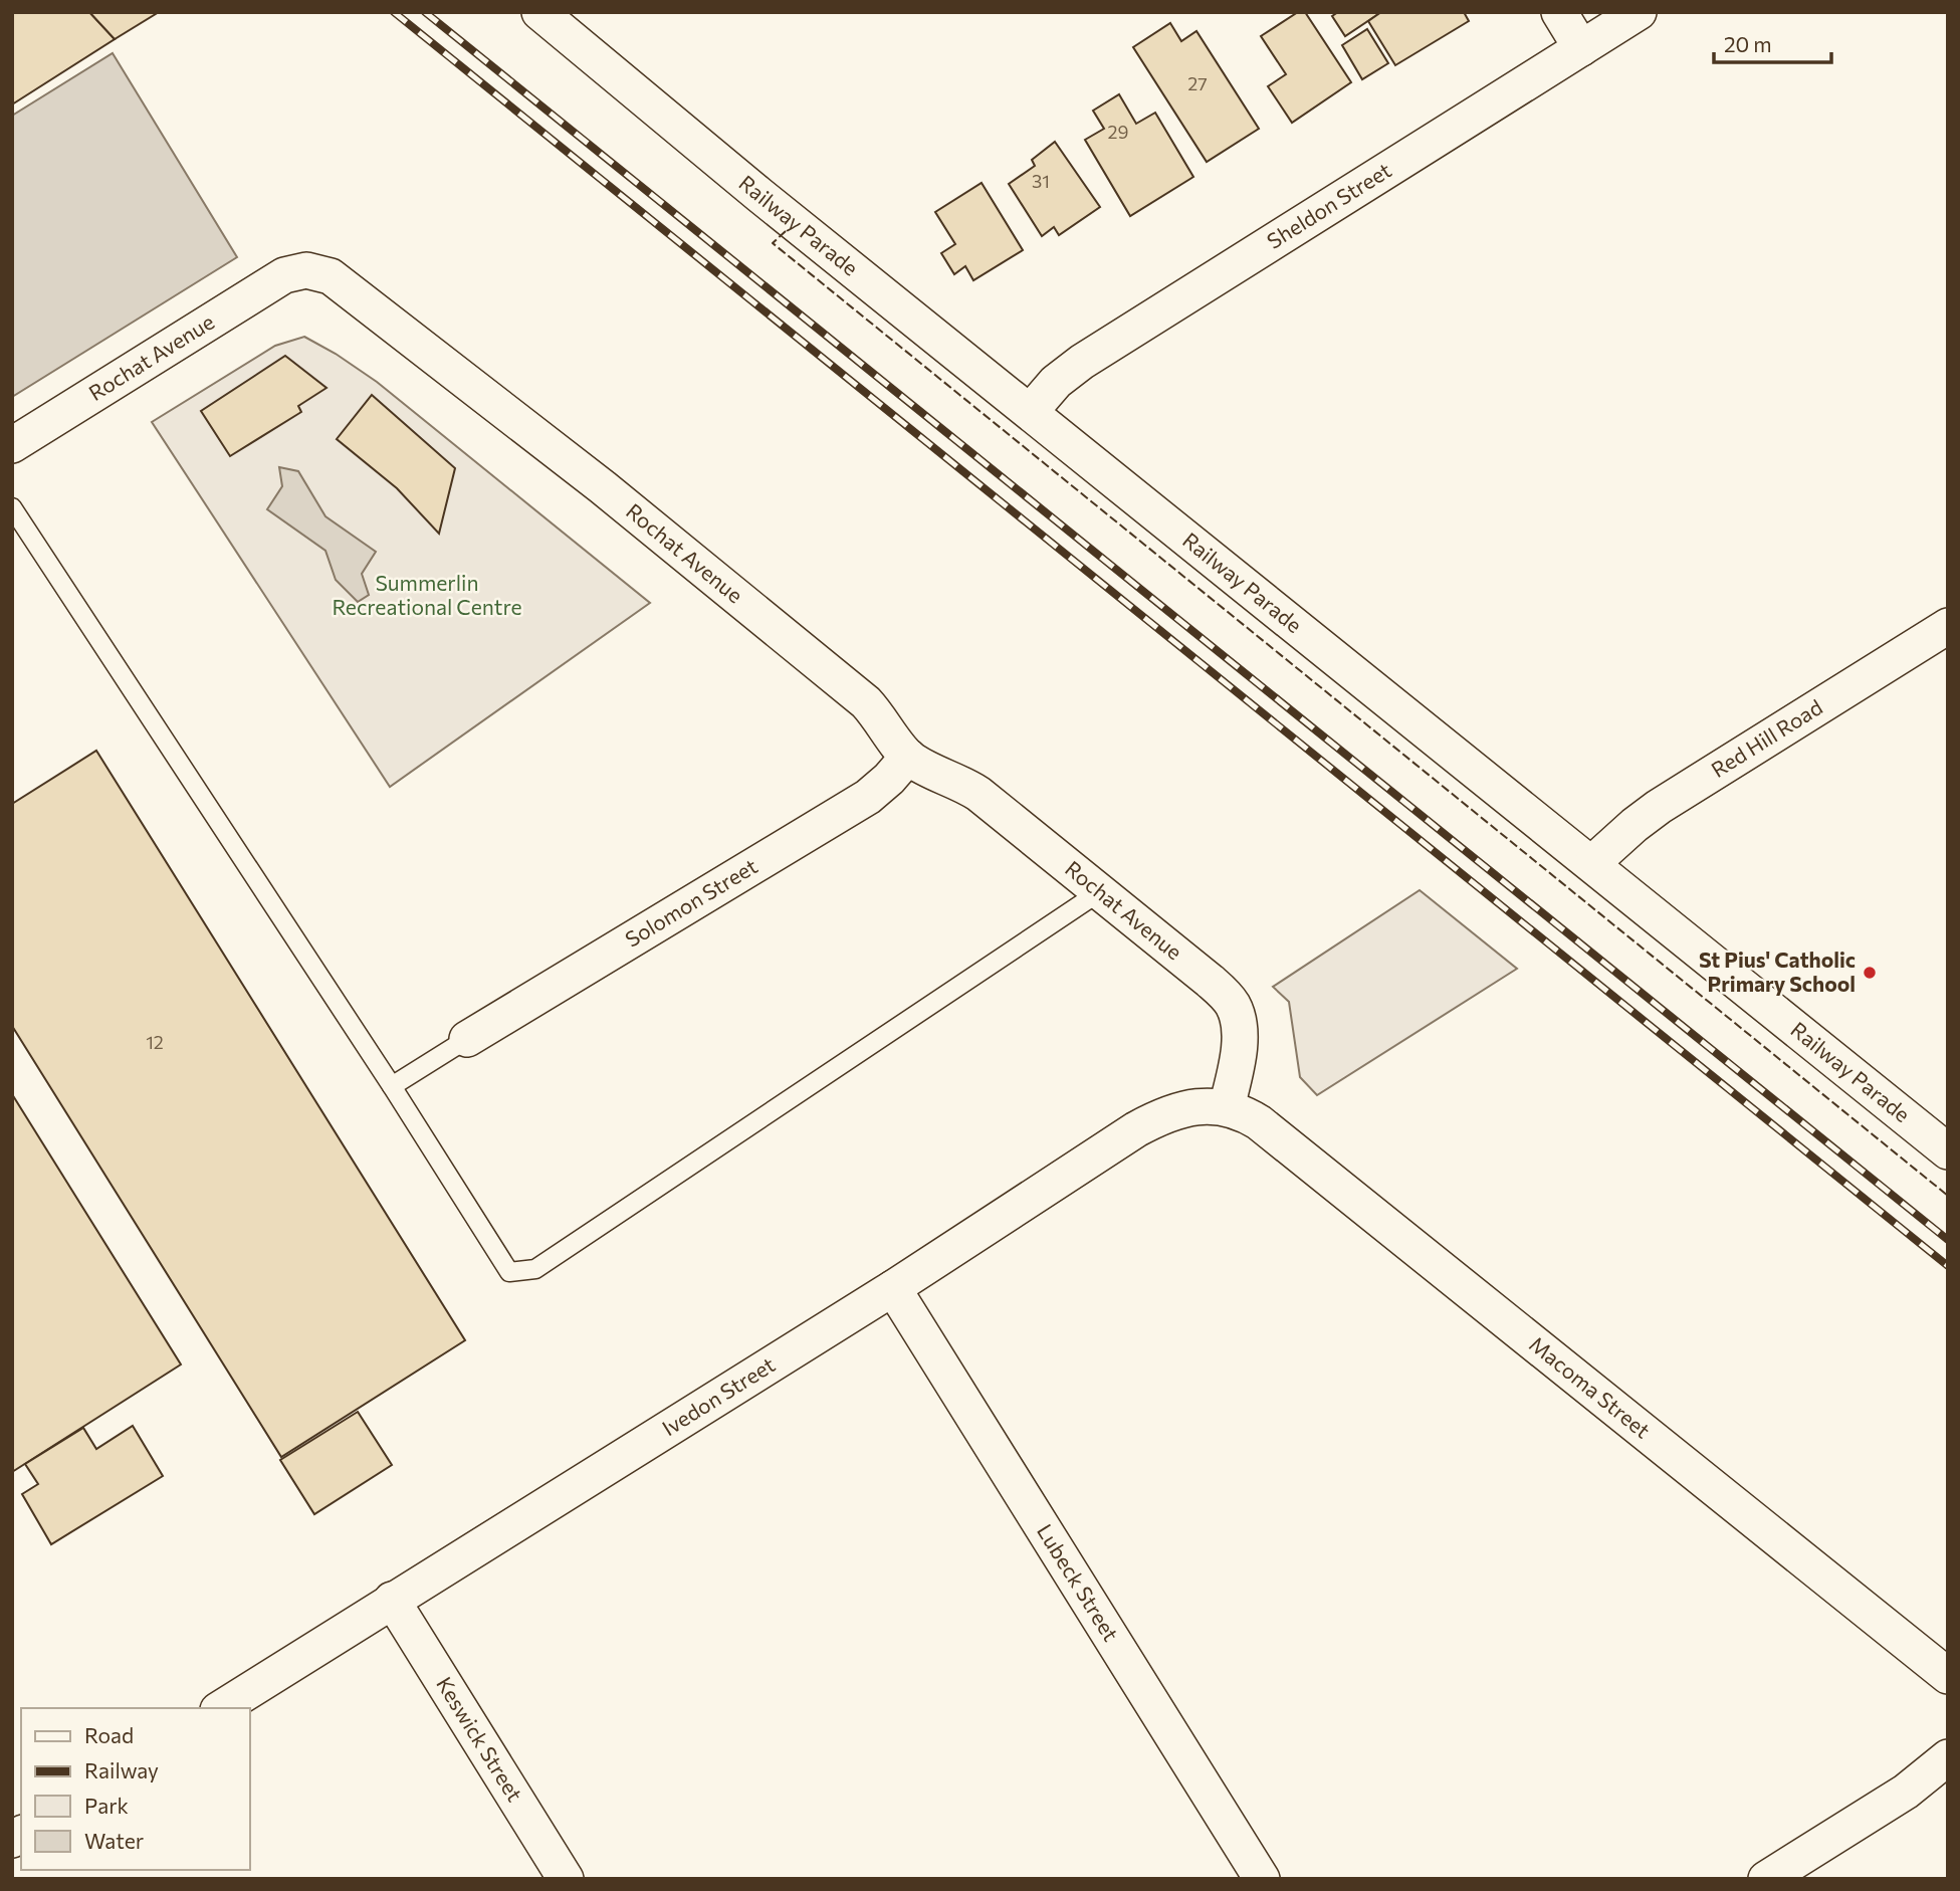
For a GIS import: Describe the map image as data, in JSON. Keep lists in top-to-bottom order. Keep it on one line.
{"streets":{"street":["Sheldon Street","Railway Parade","Rochat Avenue","Red Hill Road","Solomon Street","Macoma Street","Ivedon Street","Lubeck Street","Keswick Street"]},"crossings":[["Sheldon Street","Railway Parade"],["Railway Parade","Red Hill Road"],["Rochat Avenue","Solomon Street"],["Rochat Avenue","Macoma Street"],["Rochat Avenue","Ivedon Street"],["Macoma Street","Ivedon Street"],["Ivedon Street","Lubeck Street"],["Ivedon Street","Keswick Street"]],"parks":["Summerlin Recreational Centre"],"places":["St Pius' Catholic Primary School"],"house_numbers":["27","29","31","12"],"legend":["Road","Railway","Park","Water"],"scale_bar":"20 m"}
